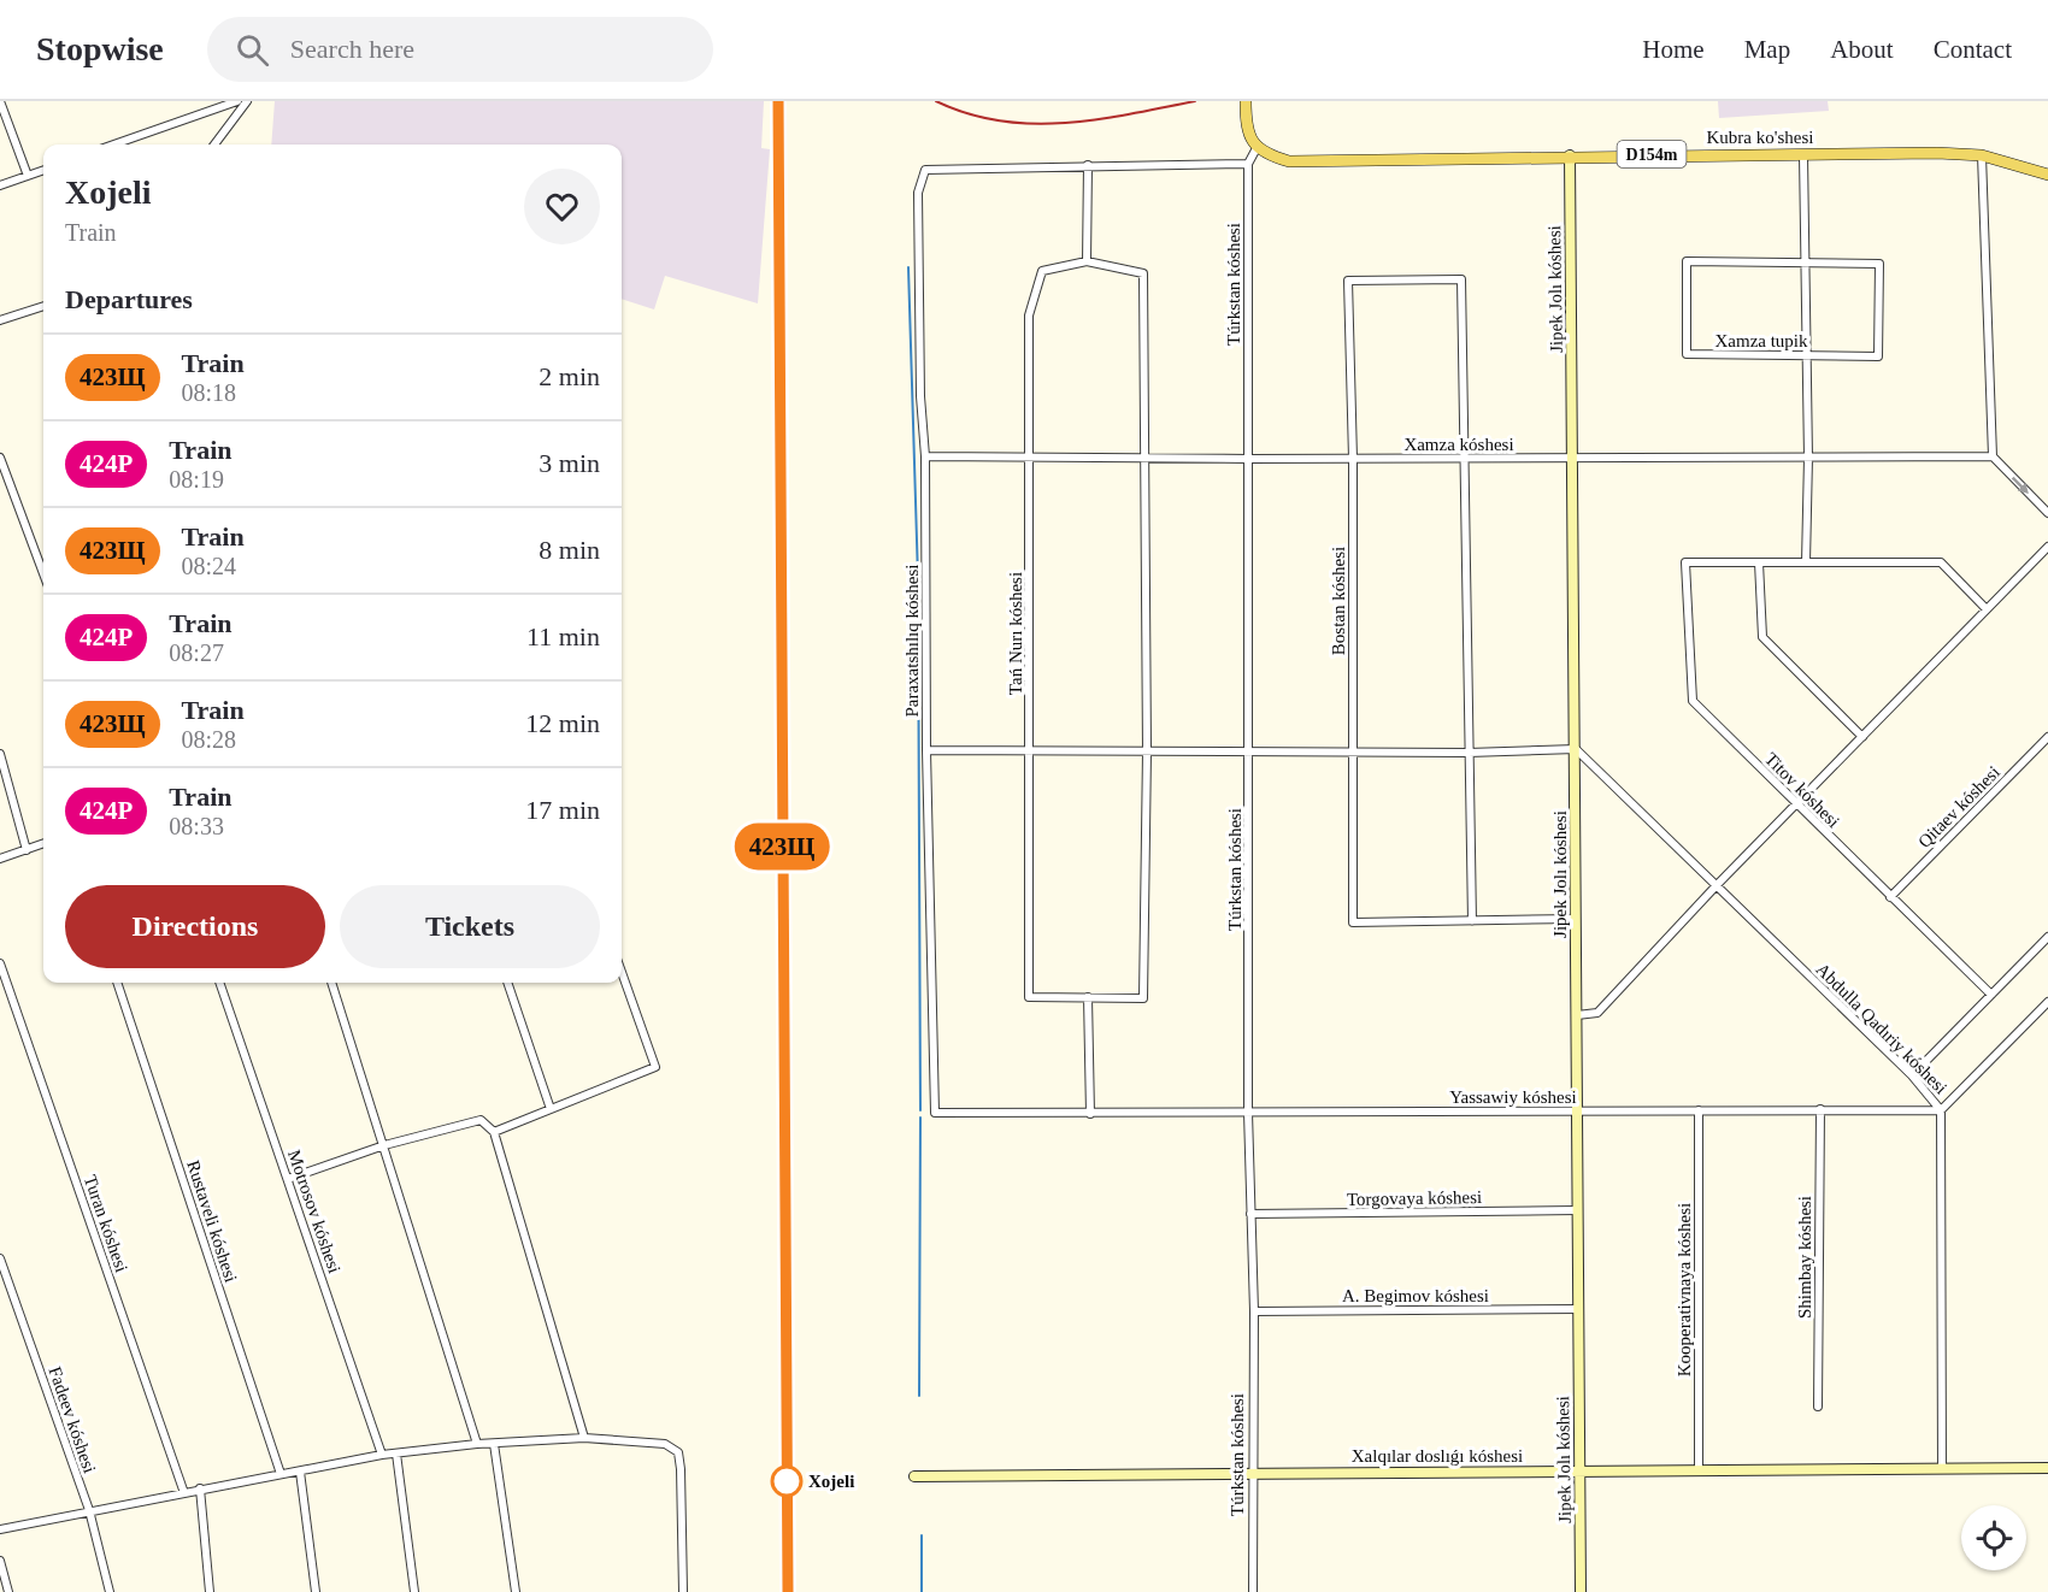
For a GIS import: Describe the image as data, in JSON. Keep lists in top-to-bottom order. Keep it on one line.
{"streets":{"main road":["Kubra ko'shesi","D154m"],"street":["Túrkstan kóshesi","Jipek Jolı kóshesi","Xamza tupik","Xamza kóshesi","Bostan kóshesi","Tań Nurı kóshesi","Paraxatshılıq kóshesi","Titov kóshesi","Qitaev kóshesi","Abdulla Qadıriy kóshesi","Yassawiy kóshesi","Torgovaya kóshesi","Motrosov kóshesi","Rustaveli kóshesi","Turan kóshesi","Shimbay kóshesi","Kooperativnaya kóshesi","A. Begimov kóshesi","Fadeev kóshesi","Xalqılar doslıǵı kóshesi"]},"crossings":[["Kubra ko'shesi","Túrkstan kóshesi"],["Kubra ko'shesi","Jipek Jolı kóshesi"],["Túrkstan kóshesi","Xamza kóshesi"],["Túrkstan kóshesi","Yassawiy kóshesi"],["Túrkstan kóshesi","Torgovaya kóshesi"],["Túrkstan kóshesi","A. Begimov kóshesi"],["Túrkstan kóshesi","Xalqılar doslıǵı kóshesi"],["Jipek Jolı kóshesi","Xamza kóshesi"],["Jipek Jolı kóshesi","Abdulla Qadıriy kóshesi"],["Jipek Jolı kóshesi","Yassawiy kóshesi"],["Jipek Jolı kóshesi","Torgovaya kóshesi"],["Jipek Jolı kóshesi","A. Begimov kóshesi"],["Jipek Jolı kóshesi","Xalqılar doslıǵı kóshesi"],["Xamza kóshesi","Bostan kóshesi"],["Xamza kóshesi","Tań Nurı kóshesi"],["Xamza kóshesi","Paraxatshılıq kóshesi"],["Paraxatshılıq kóshesi","Yassawiy kóshesi"],["Titov kóshesi","Qitaev kóshesi"],["Abdulla Qadıriy kóshesi","Yassawiy kóshesi"],["Abdulla Qadıriy kóshesi","Xalqılar doslıǵı kóshesi"],["Yassawiy kóshesi","Shimbay kóshesi"],["Yassawiy kóshesi","Kooperativnaya kóshesi"],["Kooperativnaya kóshesi","Xalqılar doslıǵı kóshesi"]],"places":["Xojeli"],"page":{"header":"Stopwise","search":"Search here","nav":["Home","Map","About","Contact"],"on_map":"423Щ","heading":[["Xojeli","Train"],"Departures"],"list":[{"mark":"423Щ","name":"Train","note":"08:18","value":"2 min"},{"mark":"424Р","name":"Train","note":"08:19","value":"3 min"},{"mark":"423Щ","name":"Train","note":"08:24","value":"8 min"},{"mark":"424Р","name":"Train","note":"08:27","value":"11 min"},{"mark":"423Щ","name":"Train","note":"08:28","value":"12 min"},{"mark":"424Р","name":"Train","note":"08:33","value":"17 min"}],"buttons":["Directions","Tickets"]}}
